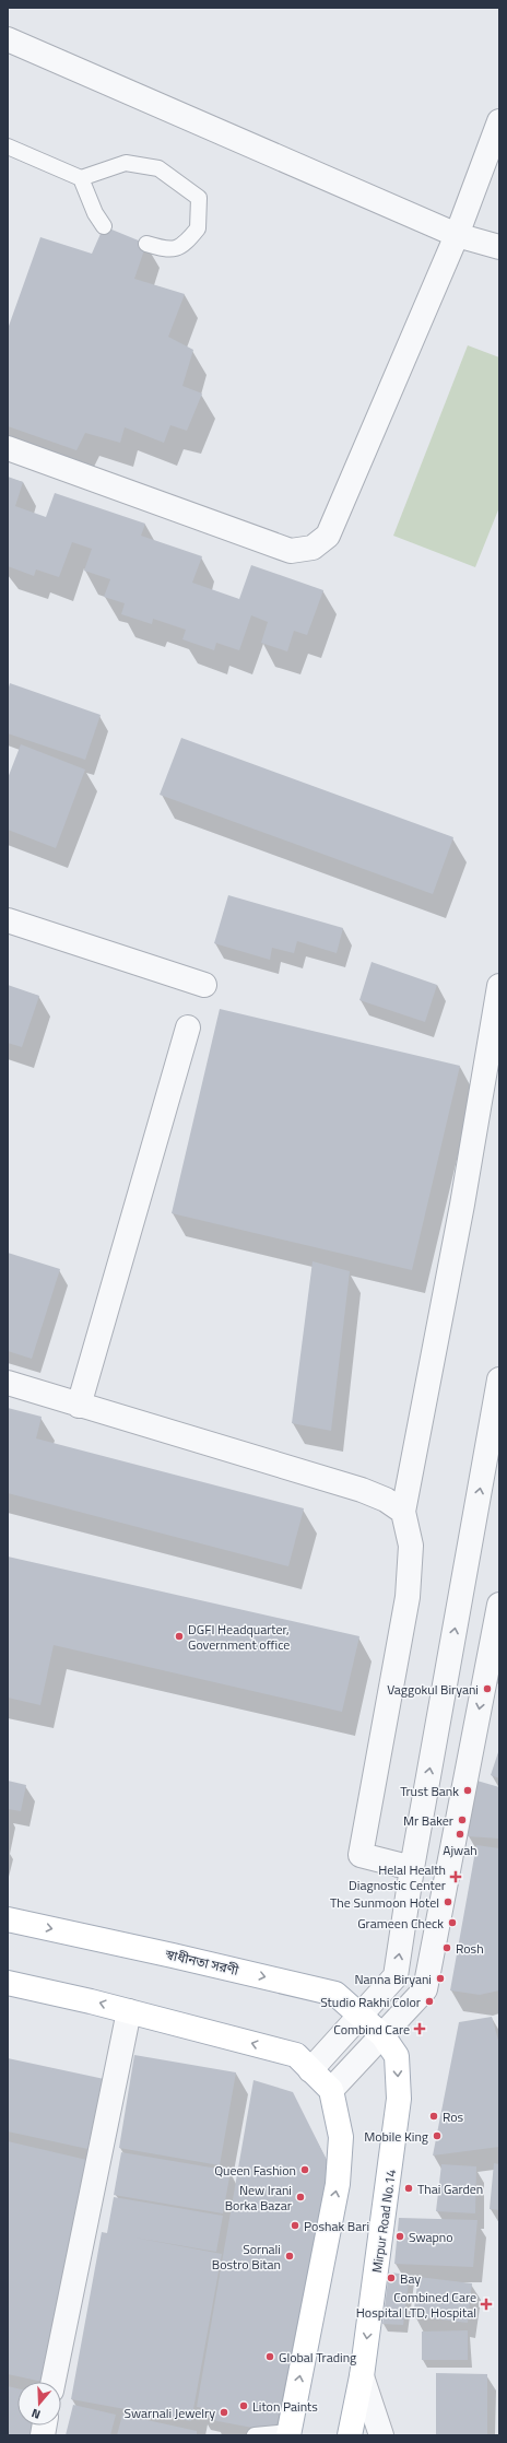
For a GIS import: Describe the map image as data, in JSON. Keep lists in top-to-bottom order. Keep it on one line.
{"streets":{"main road":["স্বাধীনতা সরণী","Mirpur Road No.14"]},"crossings":[["স্বাধীনতা সরণী","Mirpur Road No.14"]],"places":{"other":["DGFI Headquarter, Government office","Vaggokul Biryani","Trust Bank","Mr Baker","Ajwah","The Sunmoon Hotel","Grameen Check","Rosh","Nanna Biryani","Studio Rakhi Color","Ros","Mobile King","Queen Fashion","Thai Garden","New Irani Borka Bazar","Poshak Bari","Swapno","Sornali Bostro Bitan","Bay","Global Trading","Liton Paints","Swarnali Jewelry"],"health":["Helal Health Diagnostic Center","Combind Care","Combined Care Hospital LTD, Hospital"]},"north":"bottom"}
